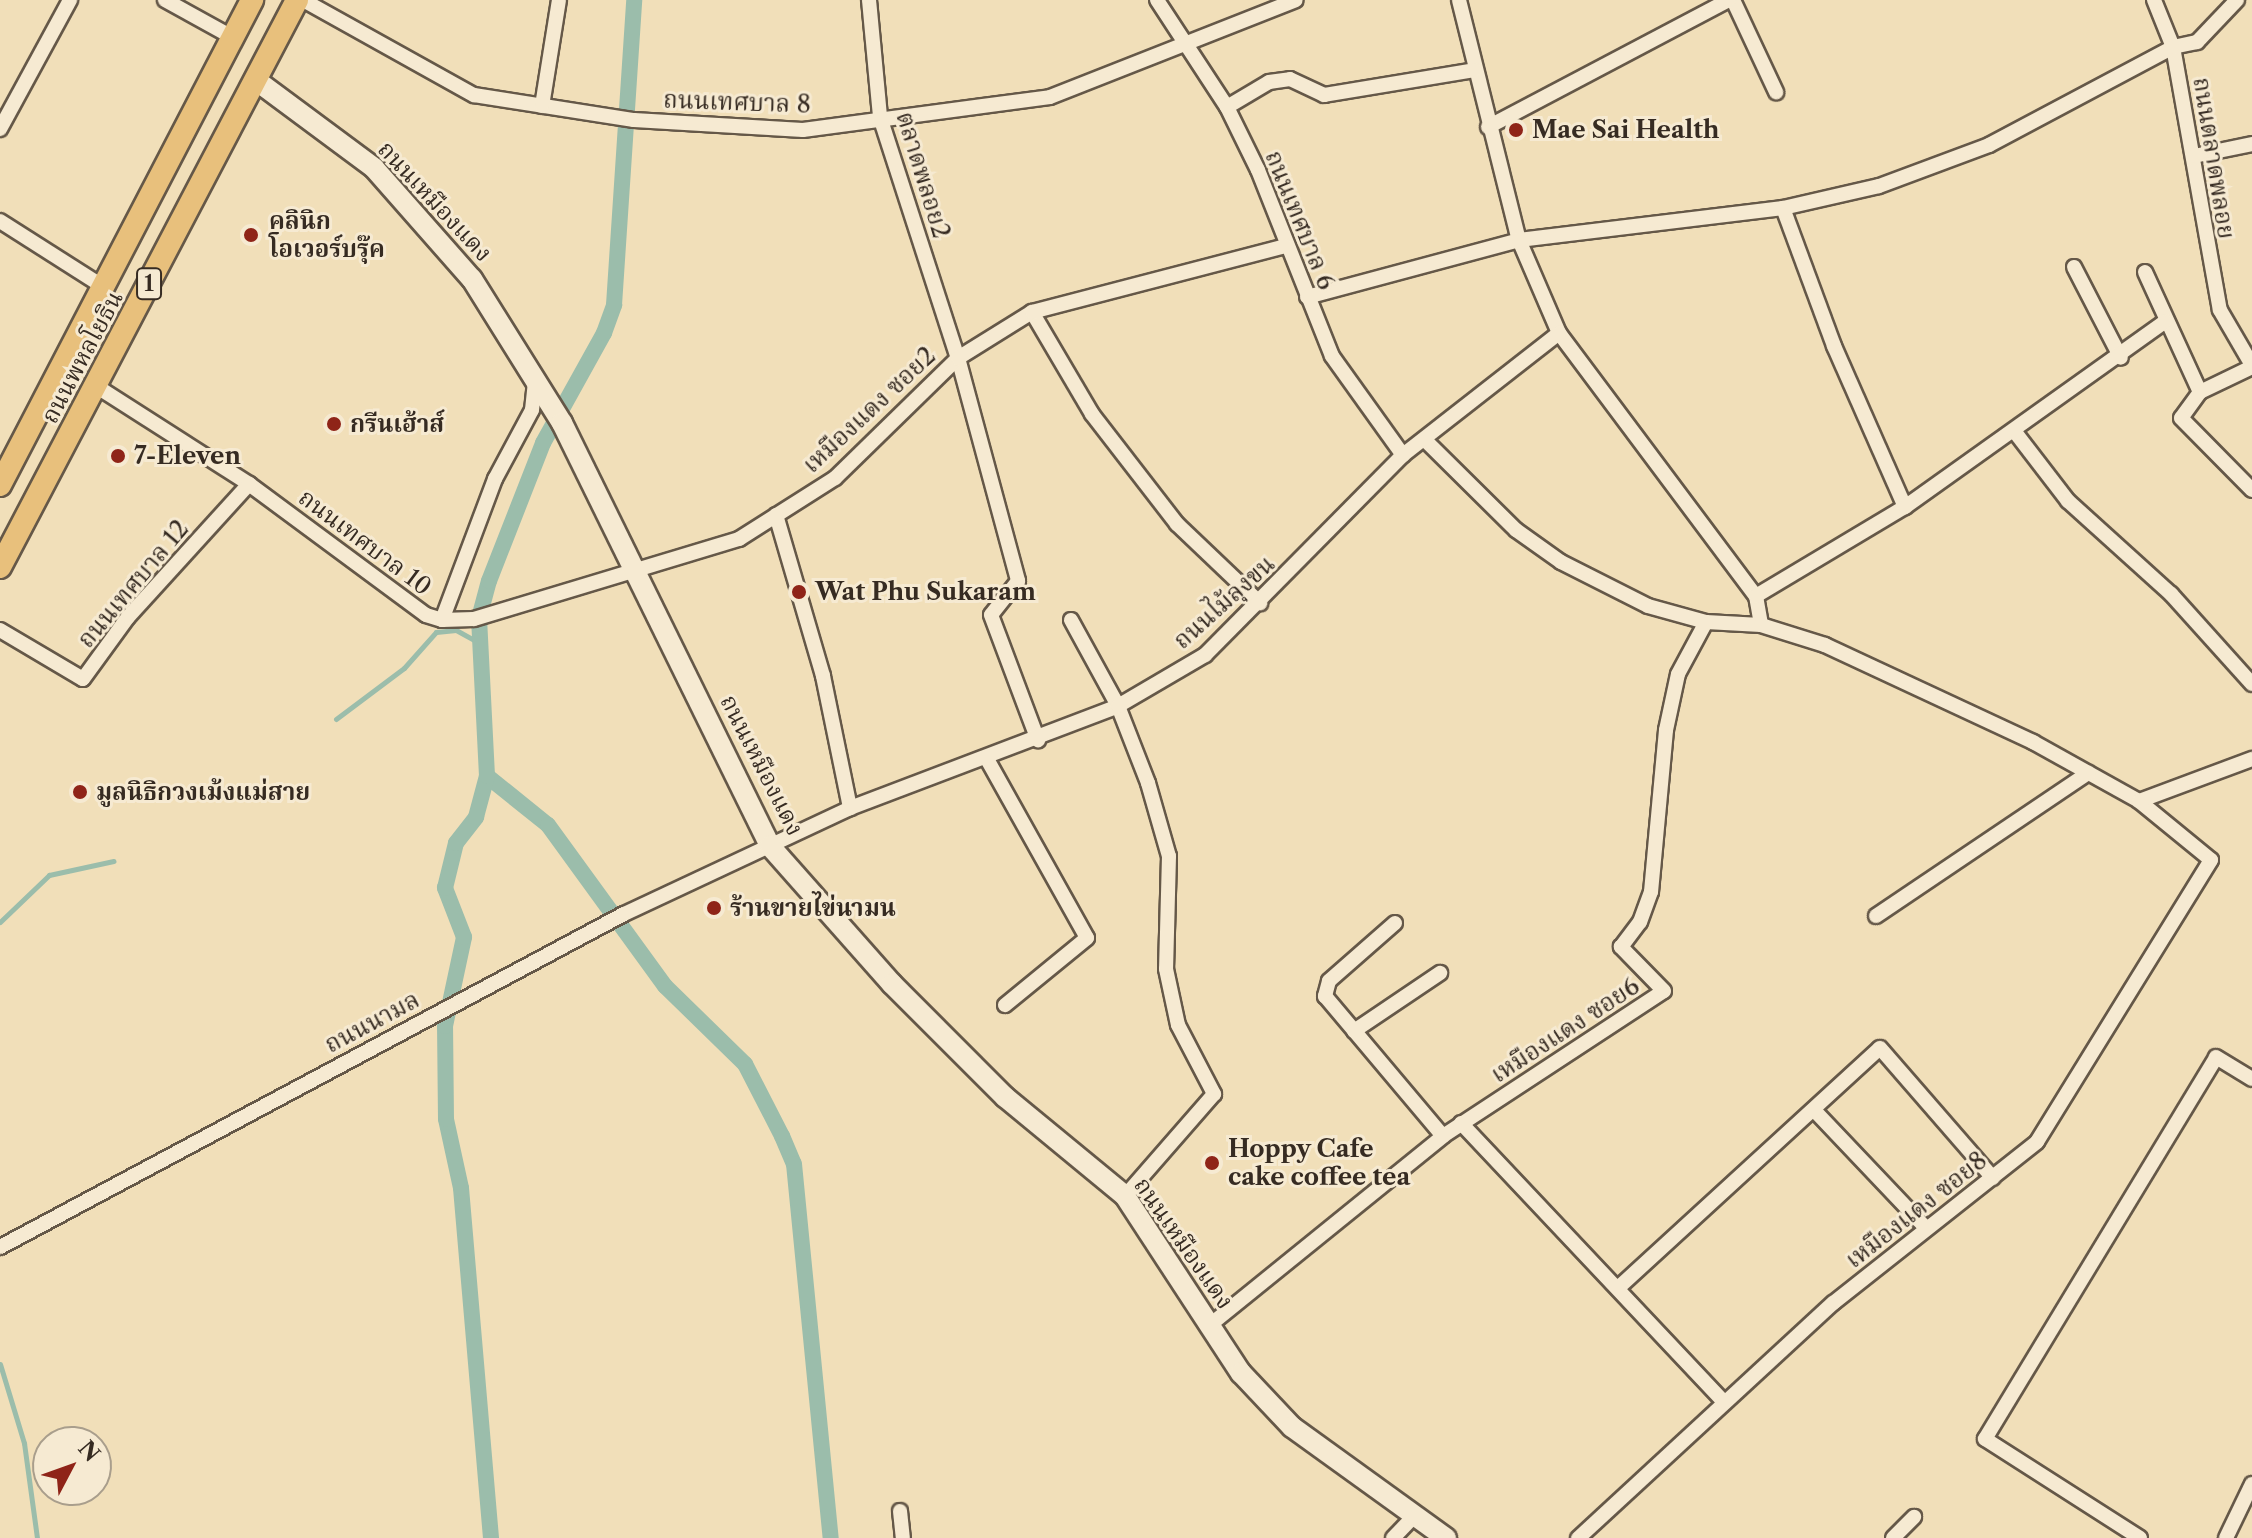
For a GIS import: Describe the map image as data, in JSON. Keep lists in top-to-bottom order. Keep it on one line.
{"streets":{"main road":["1","ถนนพหลโยธิน"],"street":["ถนนเทศบาล 8","ถนนตลาดพลอย","ตลาดพลอย2","ถนนเหมืองแดง","ถนนเทศบาล 6","เหมืองแดง ซอย2","ถนนเทศบาล 10","ถนนเทศบาล 12","ถนนไม้ลุงขน","ถนนนามล","เหมืองแดง ซอย6","เหมืองแดง ซอย8"]},"crossings":[["ถนนเทศบาล 8","ตลาดพลอย2"],["ถนนเทศบาล 8","ถนนเทศบาล 6"],["ตลาดพลอย2","เหมืองแดง ซอย2"],["ตลาดพลอย2","ถนนไม้ลุงขน"],["ถนนเหมืองแดง","ถนนพหลโยธิน"],["ถนนเหมืองแดง","เหมืองแดง ซอย2"],["ถนนเหมืองแดง","ถนนไม้ลุงขน"],["ถนนเหมืองแดง","ถนนนามล"],["ถนนเหมืองแดง","เหมืองแดง ซอย6"],["ถนนเทศบาล 6","เหมืองแดง ซอย2"],["ถนนเทศบาล 6","ถนนไม้ลุงขน"],["ถนนพหลโยธิน","ถนนเทศบาล 10"],["ถนนเทศบาล 10","ถนนเทศบาล 12"],["ถนนไม้ลุงขน","ถนนนามล"]],"places":["Mae Sai Health","คลินิก โอเวอร์บรุ๊ค","กรีนเฮ้าส์","7-Eleven","Wat Phu Sukaram","มูลนิธิกวงเม้งแม่สาย","ร้านขายไข่นามน","Hoppy Cafe cake coffee tea"],"north":"top right"}
